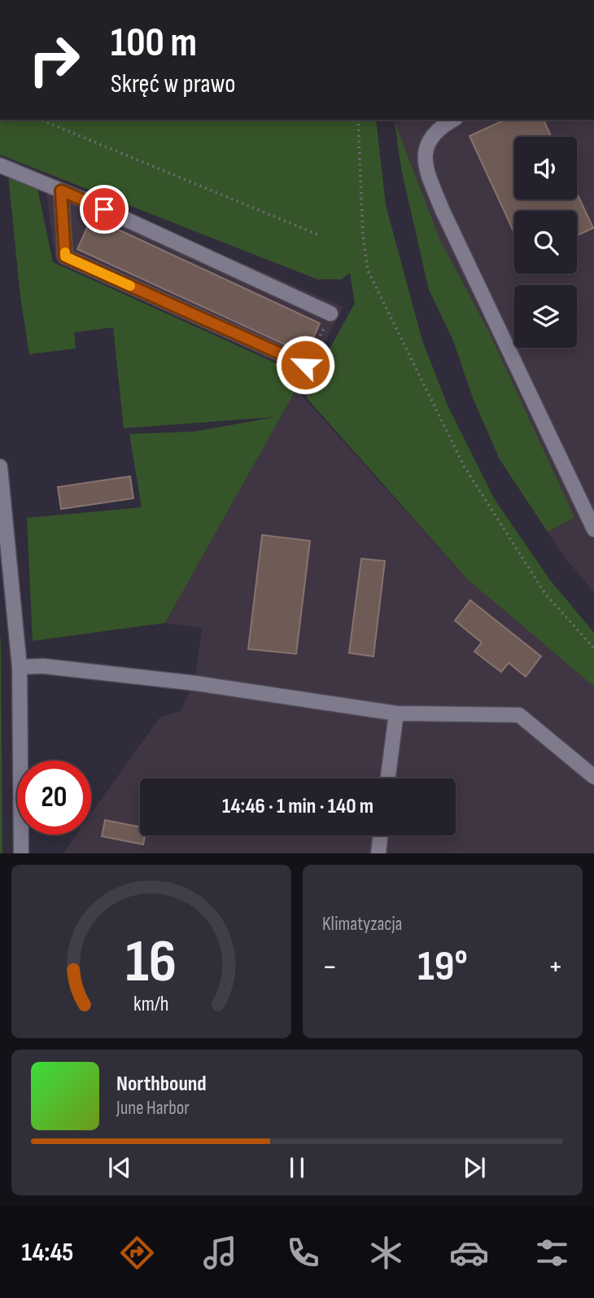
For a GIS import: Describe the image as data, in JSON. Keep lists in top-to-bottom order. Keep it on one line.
{"page":{"turn":["100 m","Skręć w prawo"],"limit":"20","trip":"14:46 · 1 min · 140 m","tile":"Klimatyzacja","heat":["−","19°","+"],"song":["Northbound","June Harbor"],"tabs":"14:45","gauge":["16","km/h"]}}
